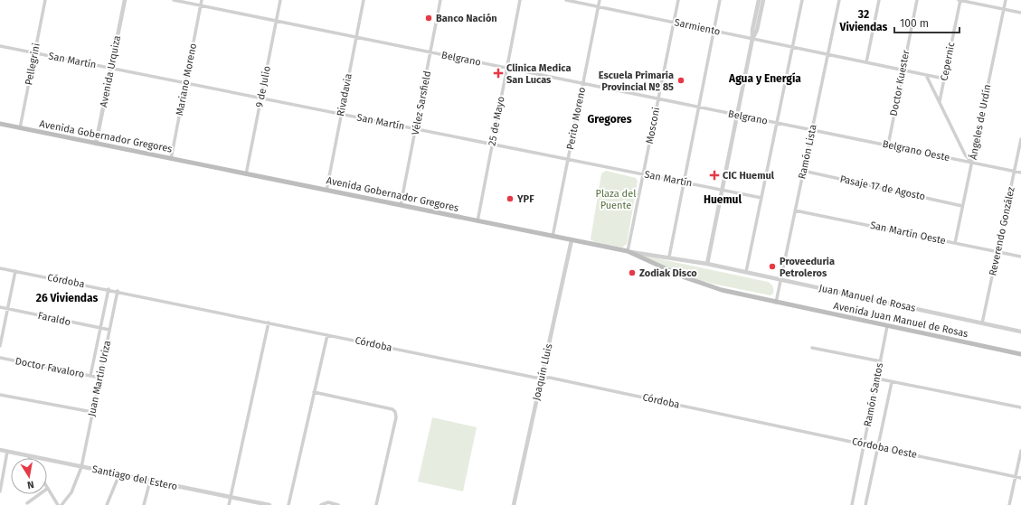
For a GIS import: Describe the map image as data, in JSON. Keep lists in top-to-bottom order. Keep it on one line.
{"streets":{"main road":["Avenida Gobernador Gregores","Avenida Juan Manuel de Rosas"],"street":["Sarmiento","Belgrano","San Martín","Cepernic","Pellegrini","Avenida Urquiza","Mariano Moreno","Doctor Kuester","9 de Julio","Rivadavia","Vélez Sarsfield","Perito Moreno","25 de Mayo","Ángeles de Urdín","Mosconi","Belgrano Oeste","Ramón Lista","Pasaje 17 de Agosto","Reverendo González","San Martín Oeste","Córdoba","Juan Manuel de Rosas","Faraldo","Doctor Favaloro","Joaquín Lluis","Juan Martin Uriza","Ramón Santos","Córdoba Oeste","Santiago del Estero"]},"crossings":[["Sarmiento","Cepernic"],["Sarmiento","Doctor Kuester"],["Sarmiento","Perito Moreno"],["Sarmiento","Mosconi"],["Sarmiento","Ramón Lista"],["Belgrano","Mariano Moreno"],["Belgrano","9 de Julio"],["Belgrano","Rivadavia"],["Belgrano","Vélez Sarsfield"],["Belgrano","Perito Moreno"],["Belgrano","25 de Mayo"],["Belgrano","Mosconi"],["Belgrano","Belgrano Oeste"],["Belgrano","Ramón Lista"],["San Martín","Pellegrini"],["San Martín","Avenida Urquiza"],["San Martín","Mariano Moreno"],["San Martín","9 de Julio"],["San Martín","Rivadavia"],["San Martín","Vélez Sarsfield"],["San Martín","Perito Moreno"],["San Martín","25 de Mayo"],["San Martín","Mosconi"],["Cepernic","Ángeles de Urdín"],["Cepernic","Belgrano Oeste"],["Pellegrini","Avenida Gobernador Gregores"],["Avenida Urquiza","Avenida Gobernador Gregores"],["Mariano Moreno","Avenida Gobernador Gregores"],["Doctor Kuester","Belgrano Oeste"],["9 de Julio","Avenida Gobernador Gregores"],["Rivadavia","Avenida Gobernador Gregores"],["Vélez Sarsfield","Avenida Gobernador Gregores"],["Perito Moreno","Avenida Gobernador Gregores"],["25 de Mayo","Avenida Gobernador Gregores"],["Ángeles de Urdín","Belgrano Oeste"],["Ángeles de Urdín","Pasaje 17 de Agosto"],["Ángeles de Urdín","San Martín Oeste"],["Mosconi","Avenida Gobernador Gregores"],["Mosconi","Juan Manuel de Rosas"],["Avenida Gobernador Gregores","Ramón Lista"],["Avenida Gobernador Gregores","Juan Manuel de Rosas"],["Avenida Gobernador Gregores","Avenida Juan Manuel de Rosas"],["Avenida Gobernador Gregores","Joaquín Lluis"],["Belgrano Oeste","Ramón Lista"],["Belgrano Oeste","Reverendo González"],["Ramón Lista","Pasaje 17 de Agosto"],["Ramón Lista","San Martín Oeste"],["Ramón Lista","Juan Manuel de Rosas"],["Ramón Lista","Avenida Juan Manuel de Rosas"],["Reverendo González","San Martín Oeste"],["Reverendo González","Juan Manuel de Rosas"],["Córdoba","Joaquín Lluis"],["Córdoba","Juan Martin Uriza"],["Córdoba","Córdoba Oeste"],["Faraldo","Juan Martin Uriza"],["Avenida Juan Manuel de Rosas","Ramón Santos"],["Doctor Favaloro","Juan Martin Uriza"],["Juan Martin Uriza","Santiago del Estero"],["Ramón Santos","Córdoba Oeste"]],"districts":["32 Viviendas","Agua y Energía","Gregores","Huemul","26 Viviendas"],"parks":["Plaza del Puente"],"places":{"other":["Banco Nación","Escuela Primaria Provincial Nº 85","YPF","Proveeduria Petroleros","Zodiak Disco"],"health":["Clinica Medica San Lucas","CIC Huemul"]},"scale_bar":"100 m","north":"bottom"}
